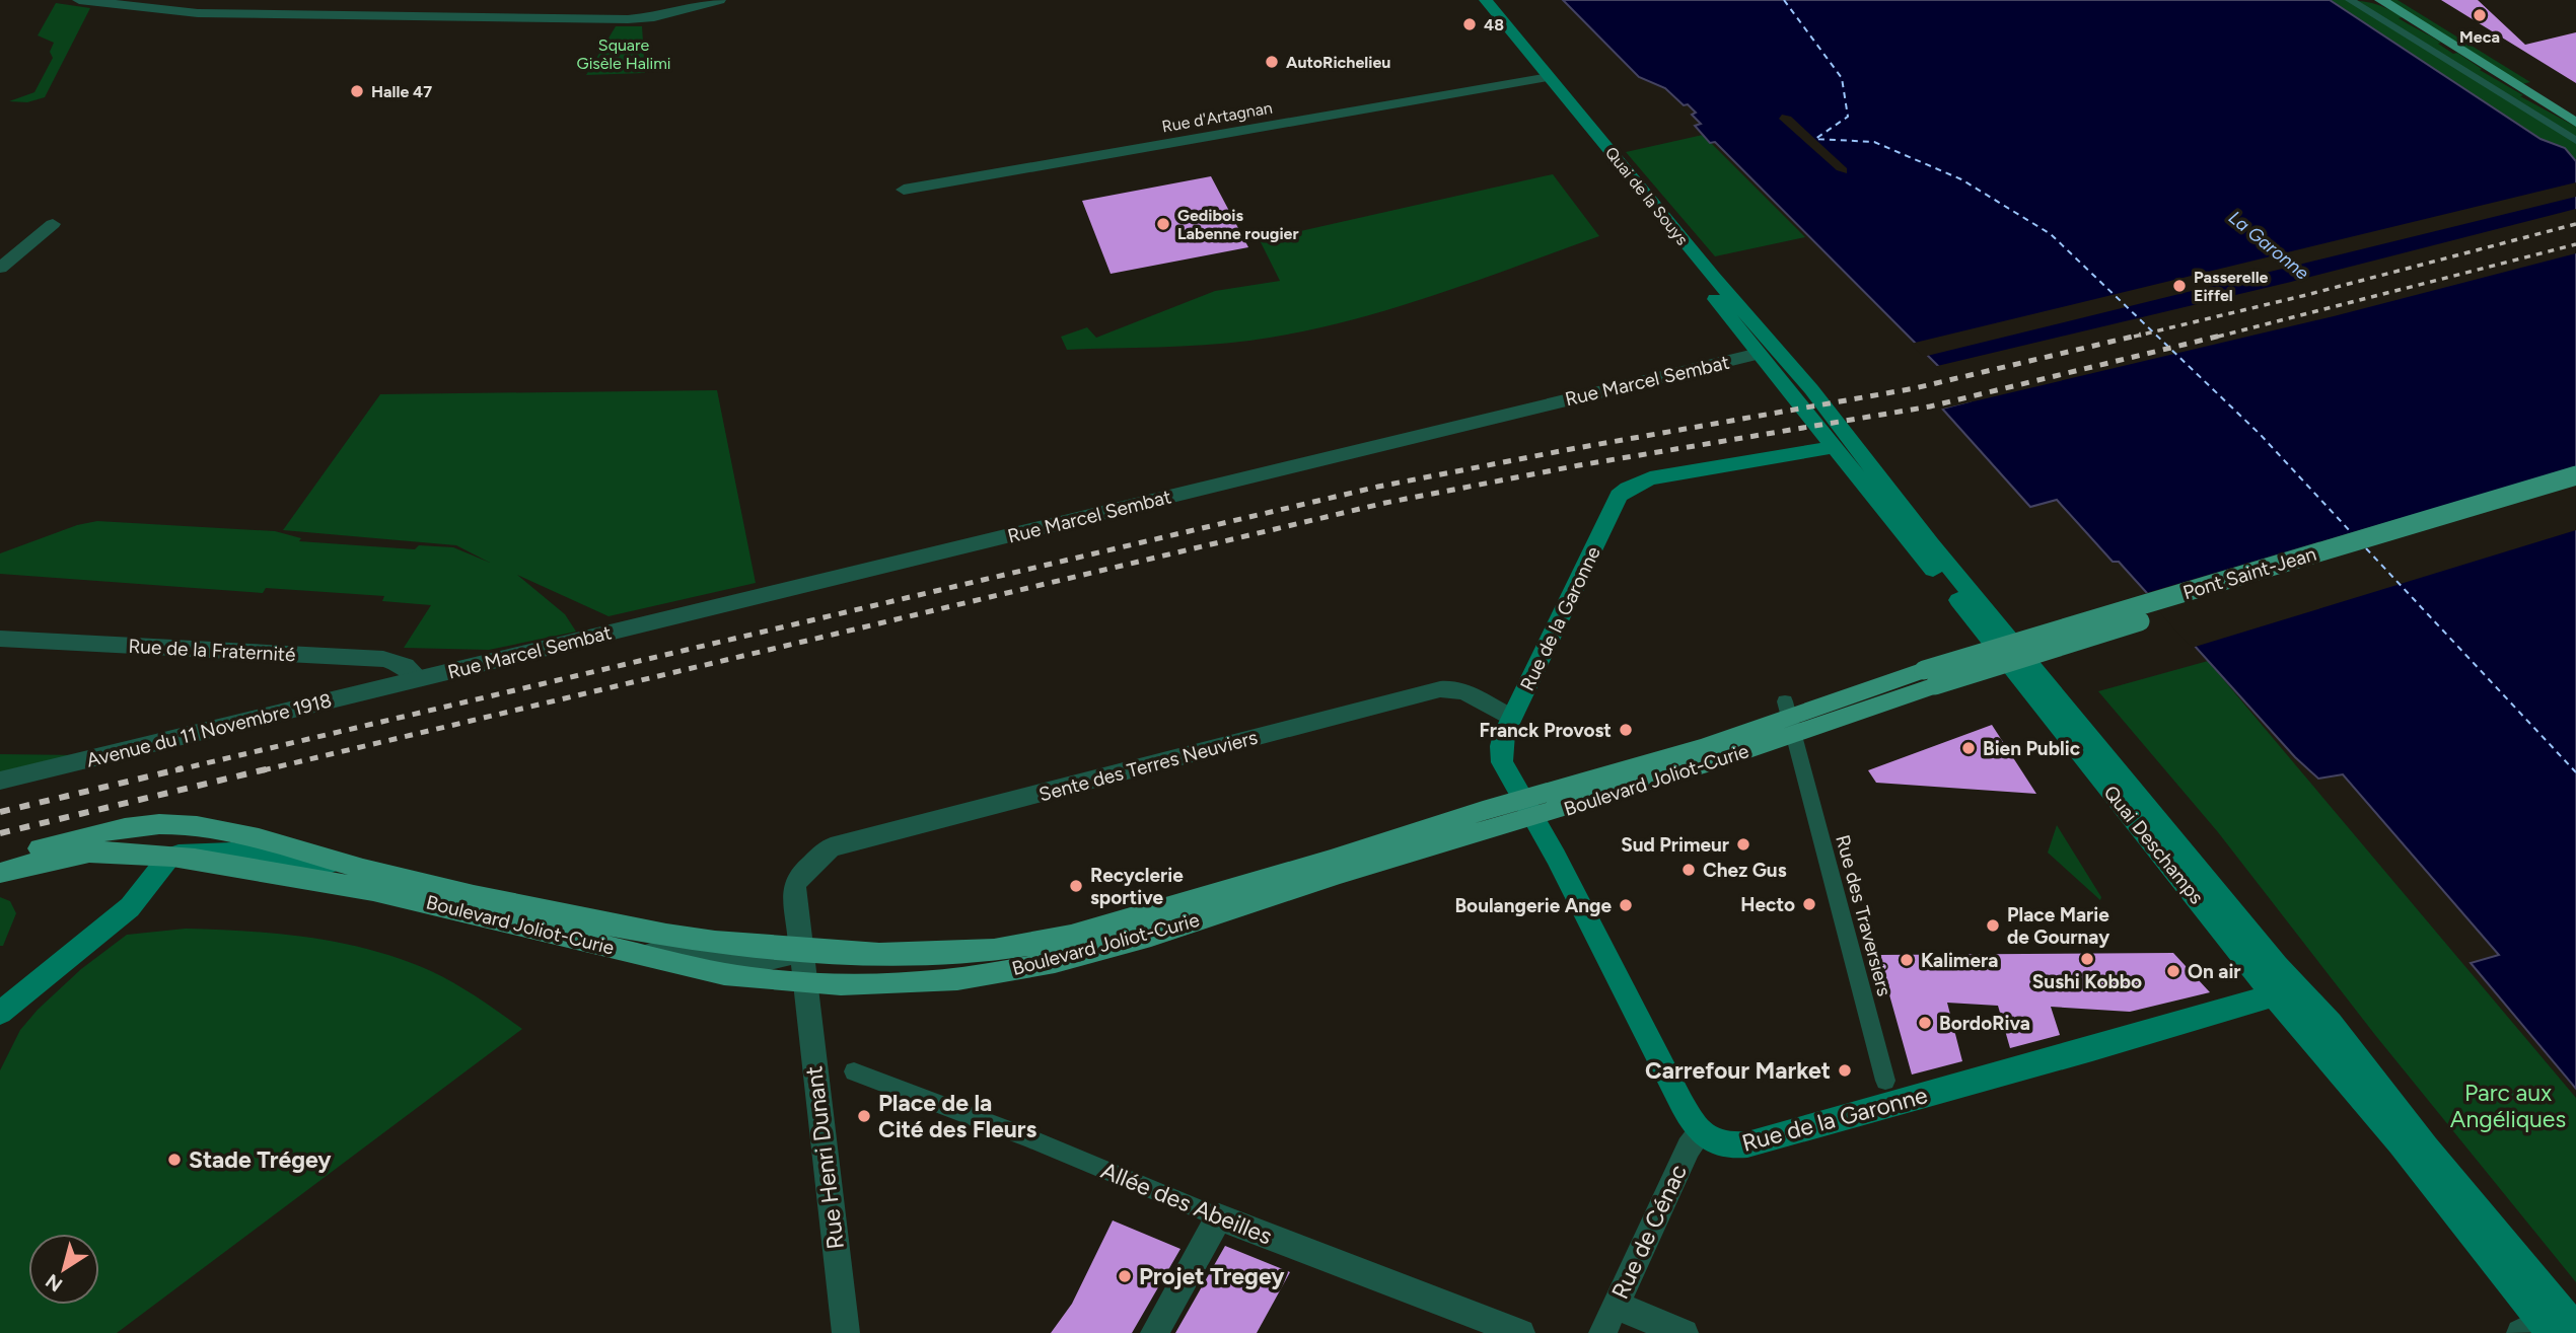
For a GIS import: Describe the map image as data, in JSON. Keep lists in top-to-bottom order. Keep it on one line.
{"streets":{"main road":["Quai de la Souys","Pont Saint-Jean","Rue de la Garonne","Boulevard Joliot-Curie","Quai Deschamps"],"street":["Rue d'Artagnan","Rue Marcel Sembat","Rue de la Fraternité","Avenue du 11 Novembre 1918","Sente des Terres Neuviers","Rue des Traversiers","Rue Henri Dunant","Allée des Abeilles","Rue de Cénac"]},"crossings":[["Rue d'Artagnan","Quai de la Souys"],["Quai de la Souys","Rue Marcel Sembat"],["Quai de la Souys","Quai Deschamps"],["Rue Marcel Sembat","Rue de la Fraternité"],["Rue Marcel Sembat","Avenue du 11 Novembre 1918"],["Rue Marcel Sembat","Quai Deschamps"],["Pont Saint-Jean","Boulevard Joliot-Curie"],["Rue de la Garonne","Sente des Terres Neuviers"],["Rue de la Garonne","Boulevard Joliot-Curie"],["Rue de la Garonne","Quai Deschamps"],["Rue de la Garonne","Rue de Cénac"],["Rue de la Fraternité","Avenue du 11 Novembre 1918"],["Sente des Terres Neuviers","Rue Henri Dunant"],["Boulevard Joliot-Curie","Rue des Traversiers"],["Boulevard Joliot-Curie","Rue Henri Dunant"]],"water":["La Garonne"],"parks":["Square Gisèle Halimi","Parc aux Angéliques"],"places":["Meca","48","AutoRichelieu","Halle 47","Gedibois Labenne rougier","Passerelle Eiffel","Franck Provost","Bien Public","Sud Primeur","Chez Gus","Recyclerie sportive","Hecto","Boulangerie Ange","Place Marie de Gournay","Sushi Kobbo","Kalimera","On air","BordoRiva","Carrefour Market","Place de la Cité des Fleurs","Stade Trégey","Projet Tregey"],"north":"bottom left"}
